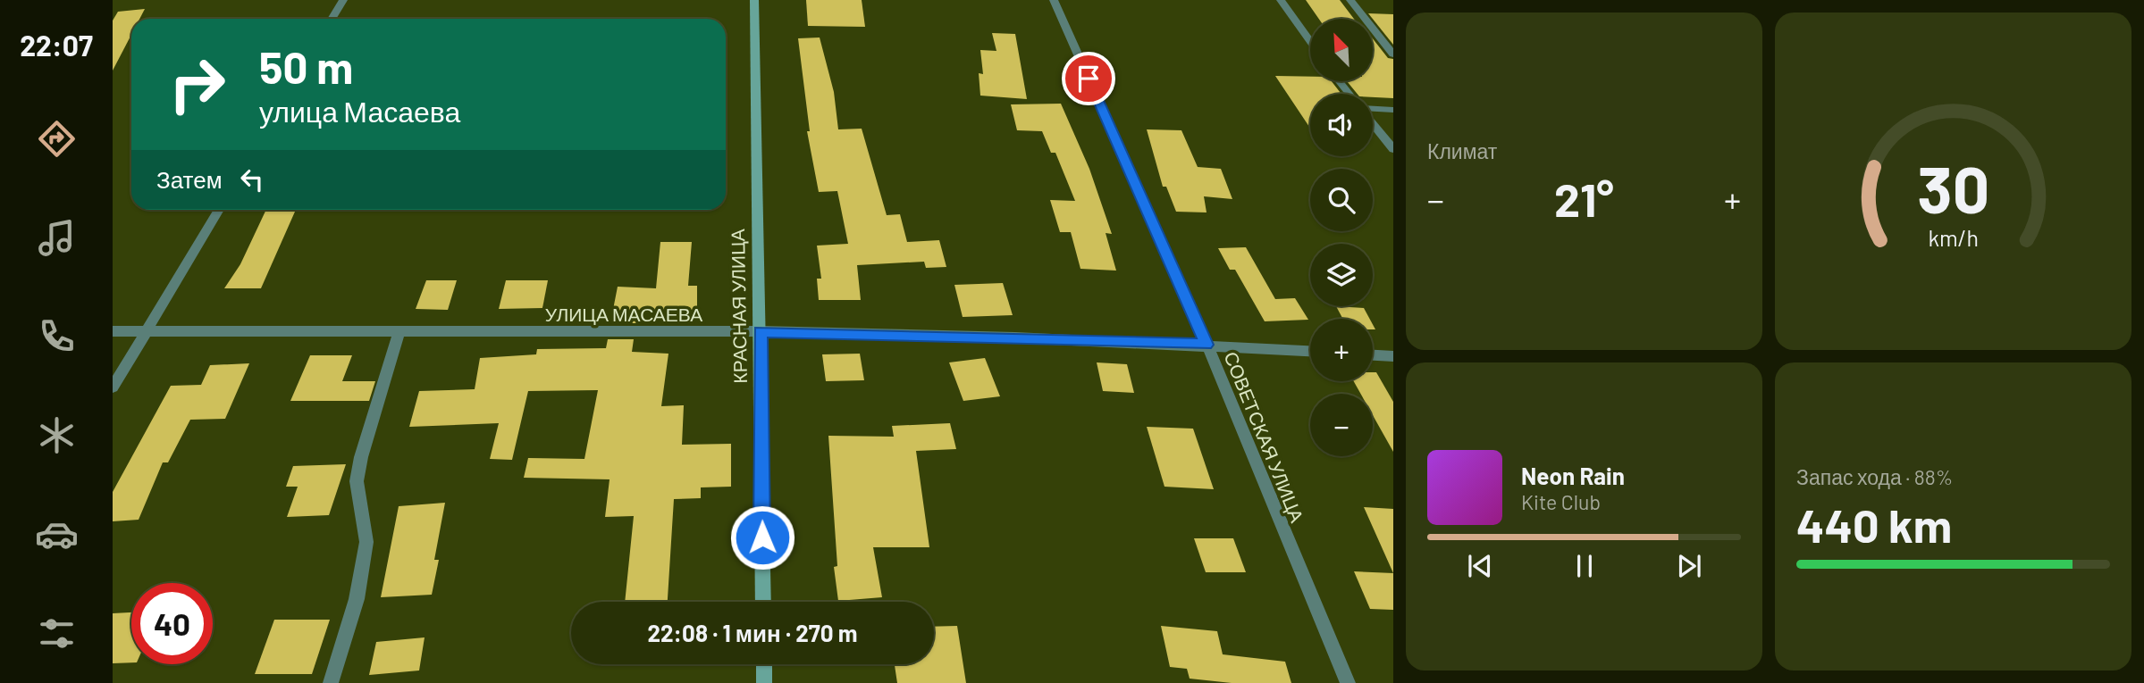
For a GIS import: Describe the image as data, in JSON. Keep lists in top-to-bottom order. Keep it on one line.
{"streets":{"street":["КРАСНАЯ УЛИЦА","УЛИЦА МАСАЕВА","СОВЕТСКАЯ УЛИЦА"]},"crossings":[["КРАСНАЯ УЛИЦА","УЛИЦА МАСАЕВА"],["УЛИЦА МАСАЕВА","СОВЕТСКАЯ УЛИЦА"]],"north":"top left","page":{"tabs":"22:07","tile":["Климат",["Запас хода · 88%","440 km"]],"map_buttons":["+","−"],"turn":["50 m","улица Масаева"],"then":"Затем","heat":["−","21°","+"],"song":["Neon Rain","Kite Club"],"limit":"40","trip":"22:08 · 1 мин · 270 m","gauge":["30","km/h"]}}
